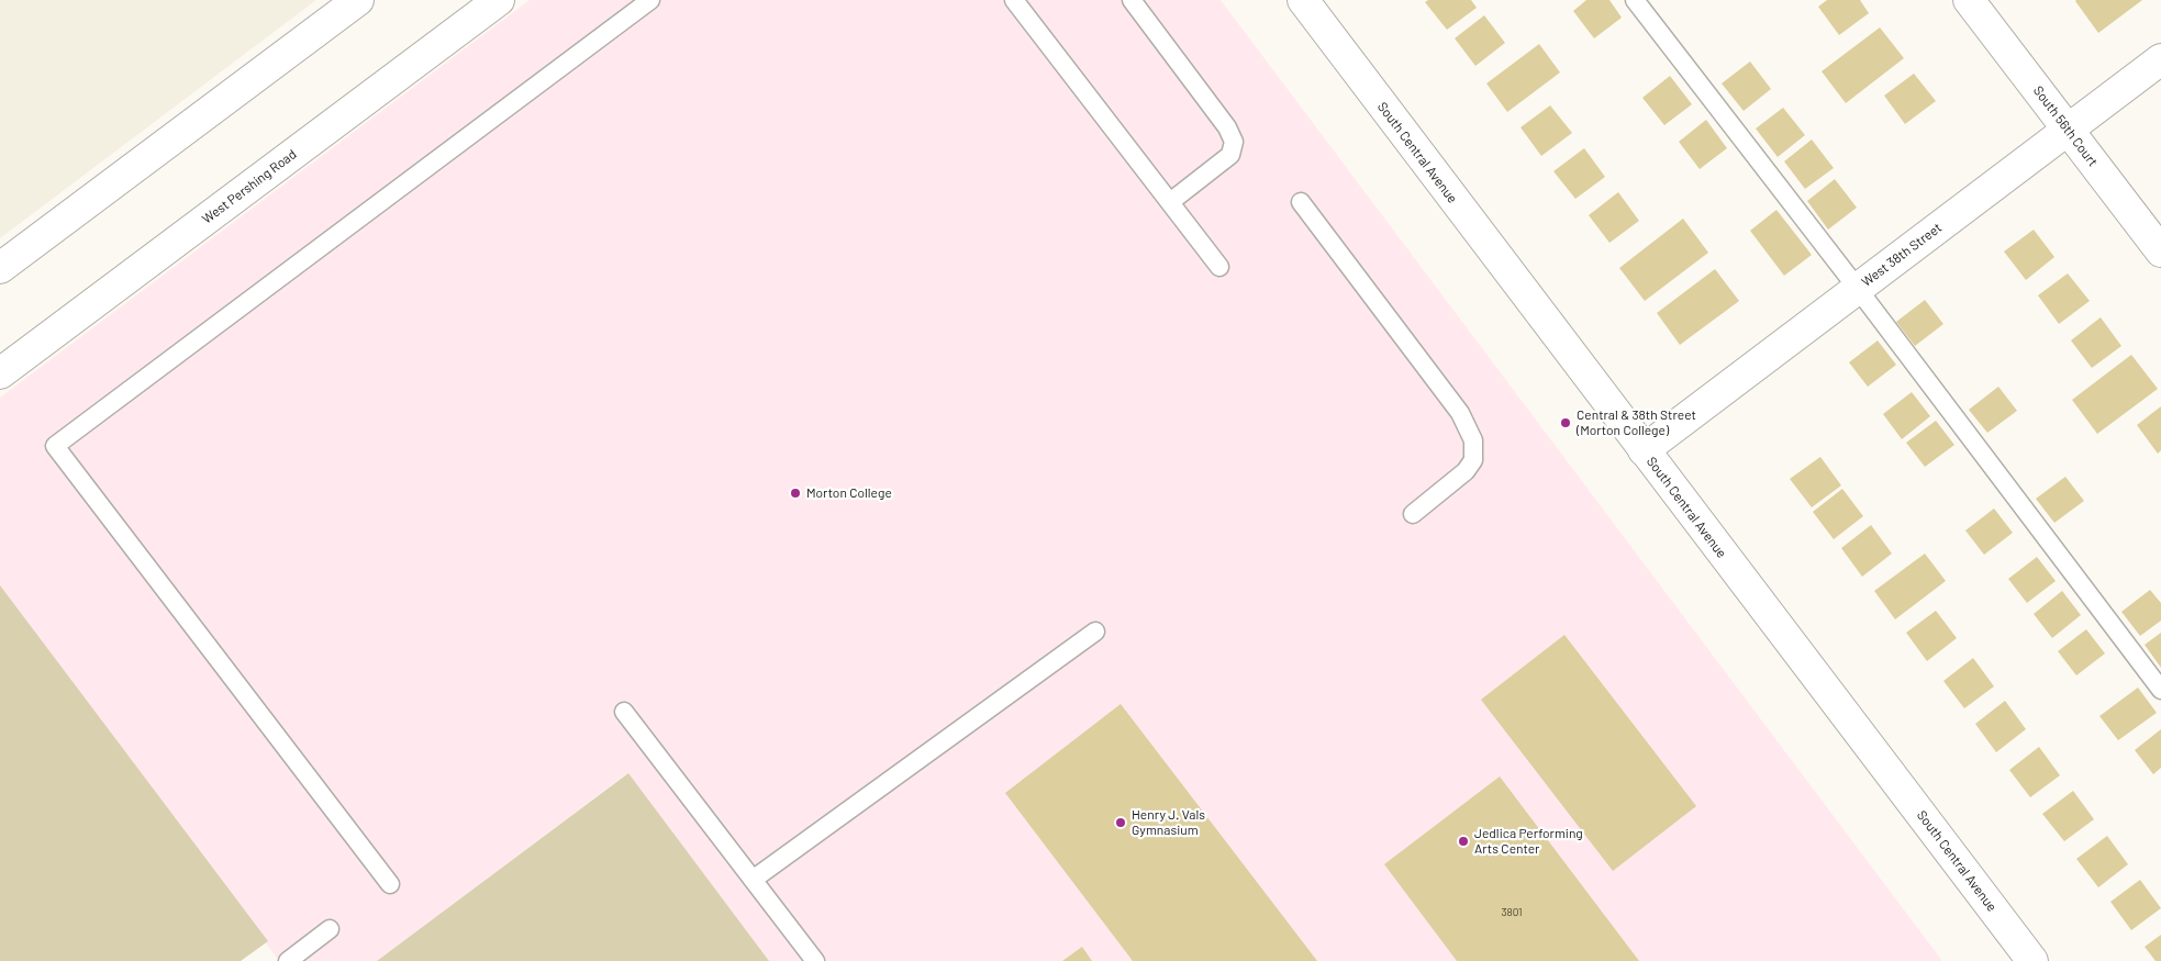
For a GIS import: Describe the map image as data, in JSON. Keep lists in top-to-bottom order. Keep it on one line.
{"streets":{"main road":["South 56th Court","South Central Avenue","West Pershing Road","West 38th Street"]},"crossings":[["South 56th Court","West 38th Street"],["South Central Avenue","West 38th Street"]],"places":["Central & 38th Street (Morton College)","Morton College","Henry J. Vals Gymnasium","Jedlica Performing Arts Center"],"house_numbers":["3801"]}
